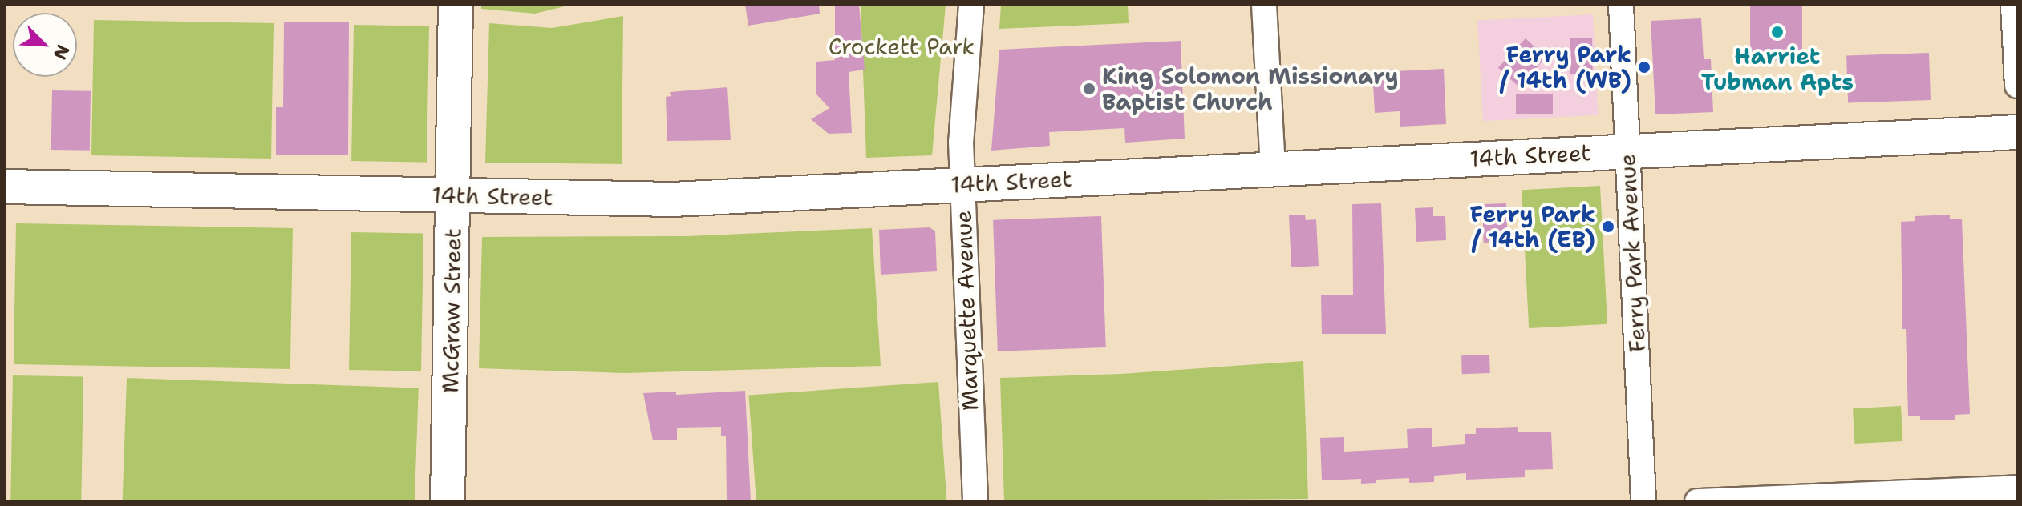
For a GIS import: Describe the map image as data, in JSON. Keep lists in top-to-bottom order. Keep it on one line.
{"streets":{"street":["14th Street","Ferry Park Avenue","McGraw Street","Marquette Avenue"]},"crossings":[["14th Street","Ferry Park Avenue"],["14th Street","McGraw Street"],["14th Street","Marquette Avenue"]],"parks":["Crockett Park"],"places":["Harriet Tubman Apts","Ferry Park / 14th (WB)","King Solomon Missionary Baptist Church","Ferry Park / 14th (EB)"],"north":"bottom right"}
